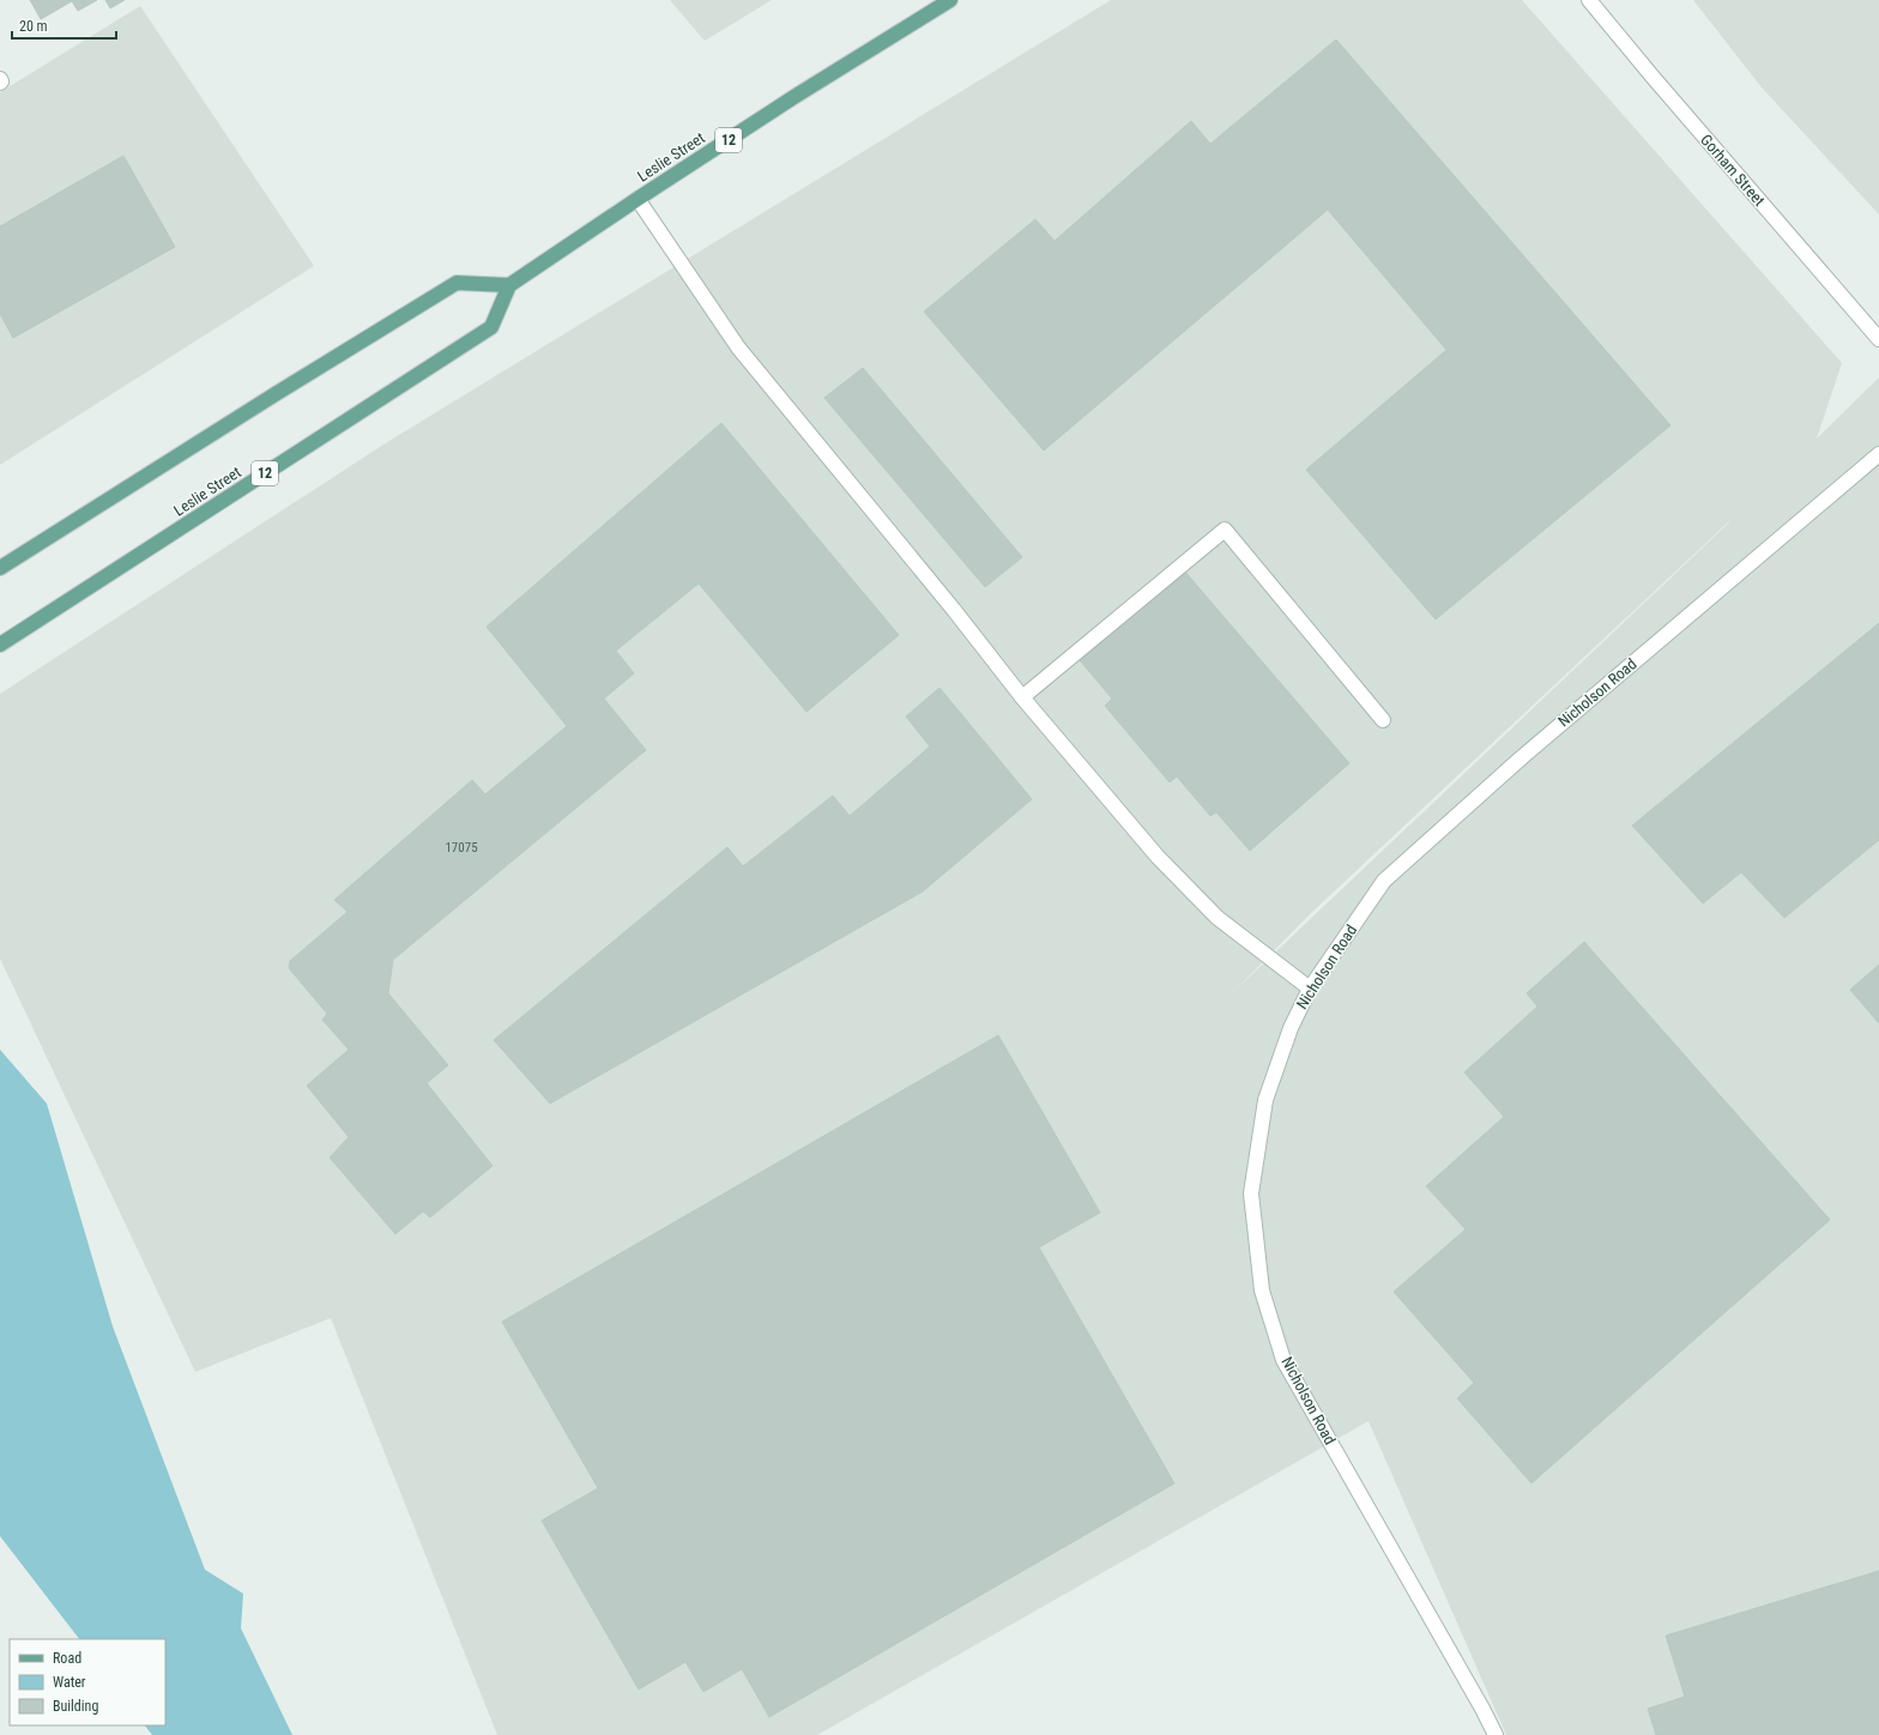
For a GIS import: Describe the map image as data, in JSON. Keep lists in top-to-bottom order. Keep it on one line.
{"streets":{"main road":["12","Leslie Street"],"street":["Gorham Street","Nicholson Road"]},"house_numbers":["17075"],"legend":["Road","Water","Building"],"scale_bar":"20 m"}
